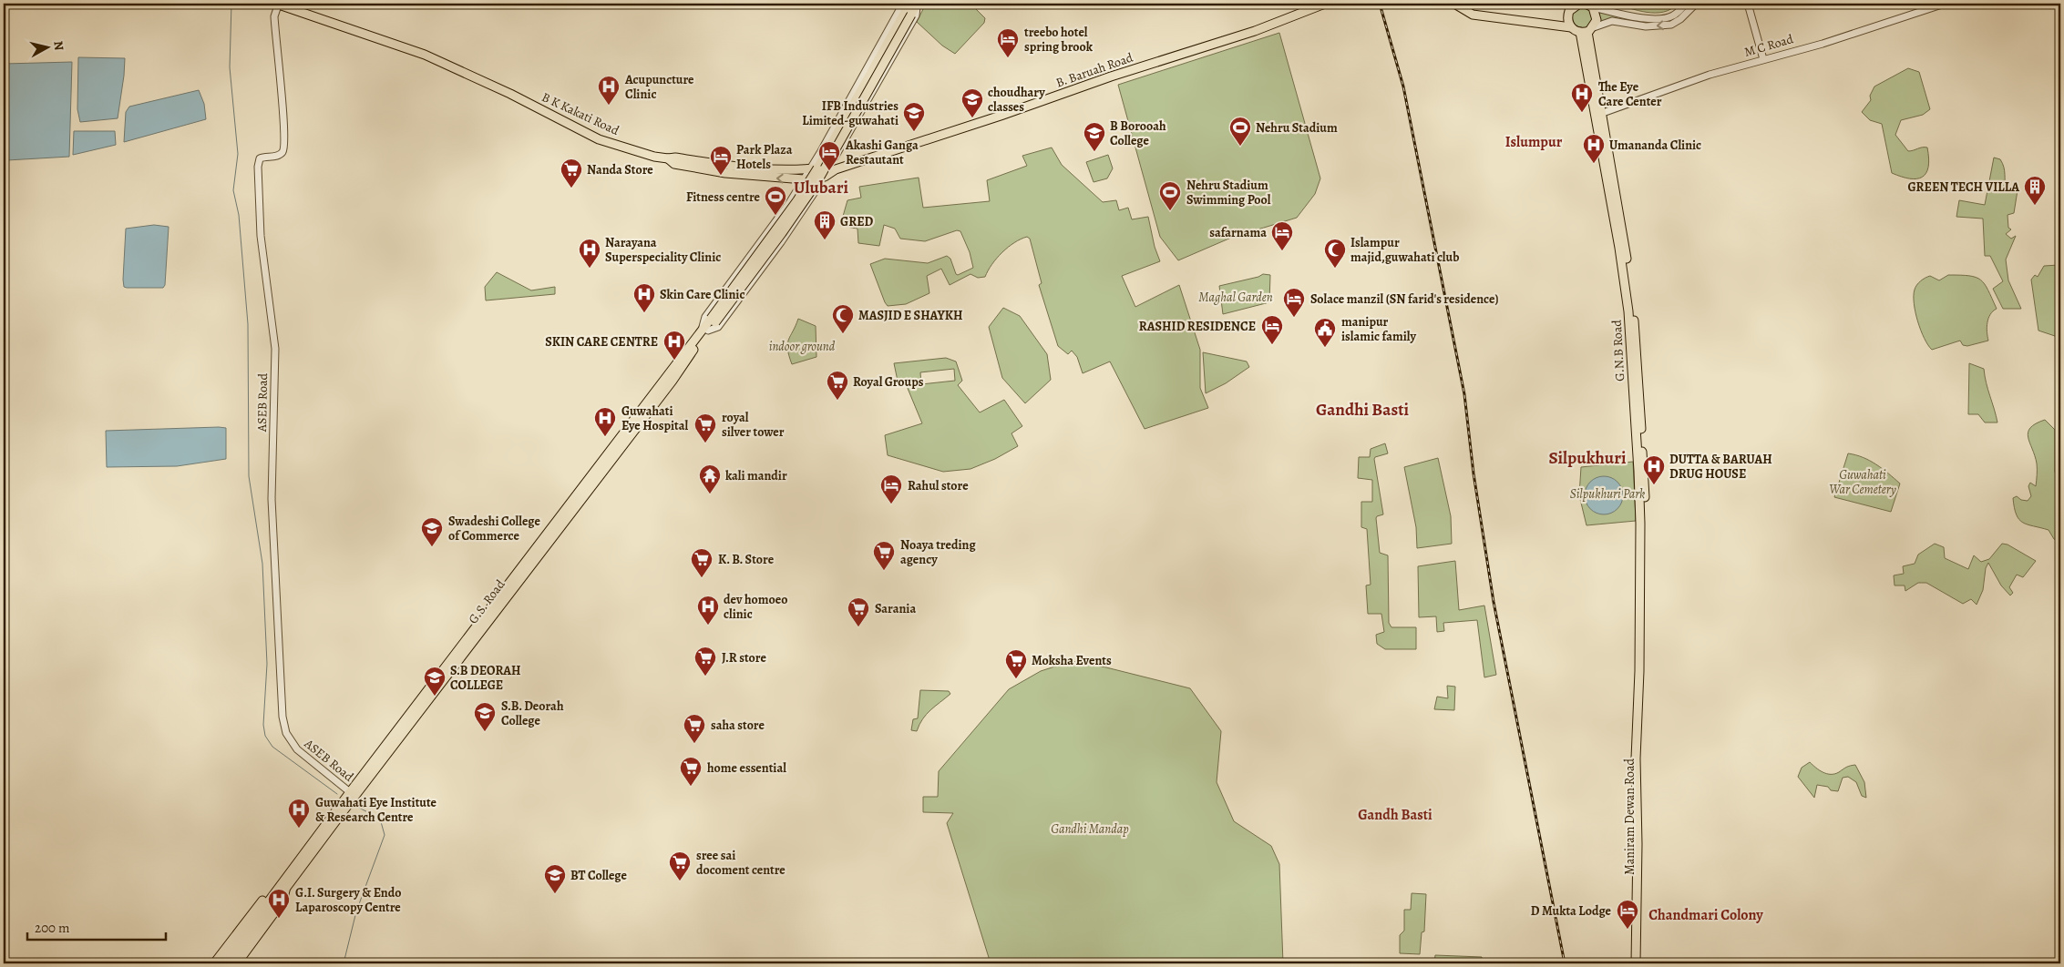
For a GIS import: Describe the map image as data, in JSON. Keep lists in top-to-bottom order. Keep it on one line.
{"streets":{"main road":["B. Baruah Road","B K Kakati Road","G.N.B Road","G.S. Road","Maniram Dewan Road"],"street":["M C Road","ASEB Road"]},"crossings":[["M C Road","G.N.B Road"],["B. Baruah Road","B K Kakati Road"],["B K Kakati Road","ASEB Road"],["G.N.B Road","Maniram Dewan Road"],["ASEB Road","G.S. Road"]],"districts":["Islumpur","Ulubari","Gandhi Basti","Silpukhuri","Gandh Basti","Chandmari Colony"],"parks":["Maghal Garden","indoor ground","Guwahati War Cemetery","Silpukhuri Park","Gandhi Mandap"],"places":{"hotel":["treebo hotel spring brook","Akashi Ganga Restautant","Park Plaza Hotels","safarnama","Solace manzil (SN farid's residence)","RASHID RESIDENCE","Rahul store","D Mukta Lodge"],"hospital":["Acupuncture Clinic","The Eye Care Center","Umananda Clinic","Narayana Superspeciality Clinic","Skin Care Clinic","SKIN CARE CENTRE","Guwahati Eye Hospital","DUTTA & BARUAH DRUG HOUSE","dev homoeo clinic","Guwahati Eye Institute & Research Centre","G.I. Surgery & Endo Laparoscopy Centre"],"school or university":["choudhary classes","IFB Industries Limited-guwahati","B Borooah College","Swadeshi College of Commerce","S.B DEORAH COLLEGE","S.B. Deorah College","BT College"],"sports":["Nehru Stadium","Nehru Stadium Swimming Pool","Fitness centre"],"supermarket":["Nanda Store","Royal Groups","royal silver tower","Noaya treding agency","K. B. Store","Sarania","J.R store","Moksha Events","saha store","home essential","sree sai docoment centre"],"building":["GREEN TECH VILLA","GRED"],"mosque":["Islampur majid,guwahati club","MASJID E SHAYKH"],"public building":["manipur islamic family"],"temple":["kali mandir"]},"scale_bar":"200 m","north":"right"}
